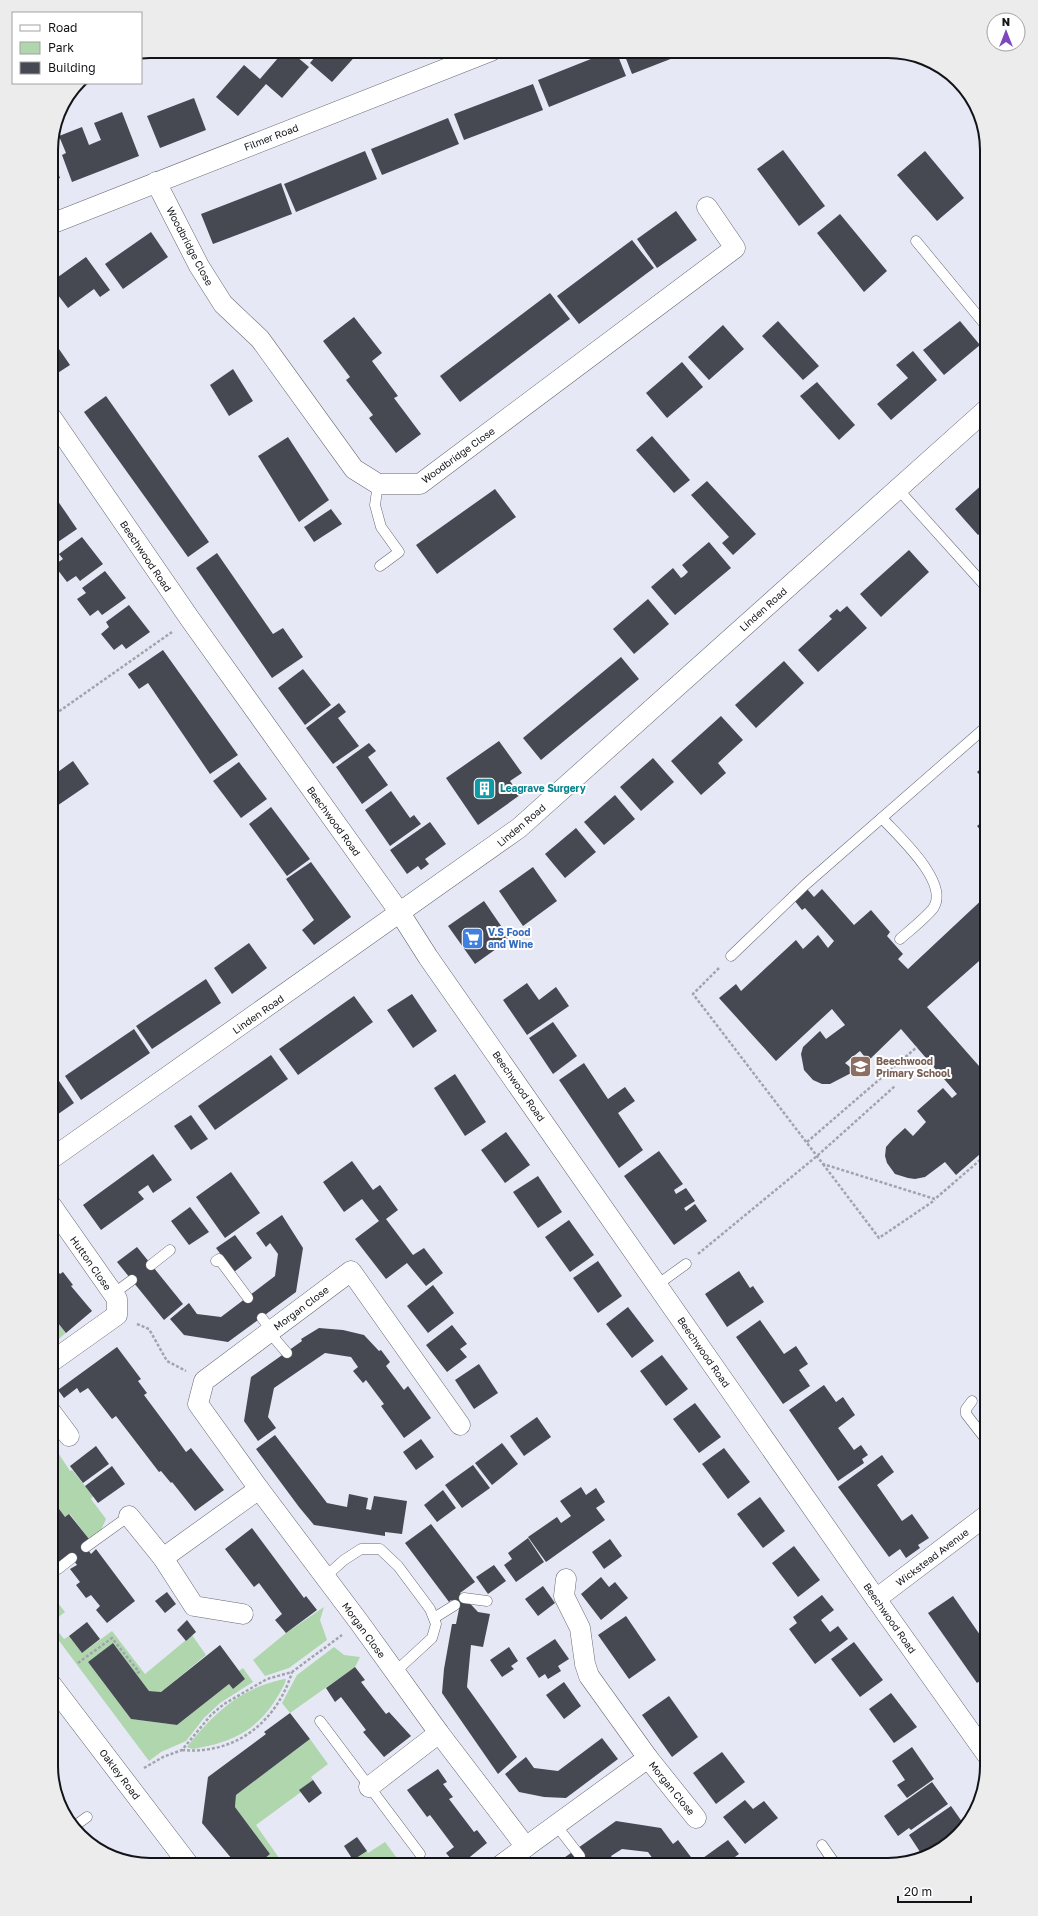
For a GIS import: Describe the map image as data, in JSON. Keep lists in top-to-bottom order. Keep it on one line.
{"streets":{"street":["Filmer Road","Woodbridge Close","Beechwood Road","Linden Road","Hutton Close","Morgan Close","Wickstead Avenue","Oakley Road"]},"crossings":[["Filmer Road","Woodbridge Close"],["Beechwood Road","Linden Road"],["Beechwood Road","Wickstead Avenue"]],"places":{"building":["Leagrave Surgery"],"supermarket":["V.S Food and Wine"],"school or university":["Beechwood Primary School"]},"legend":["Road","Park","Building"],"scale_bar":"20 m","north":"top"}
